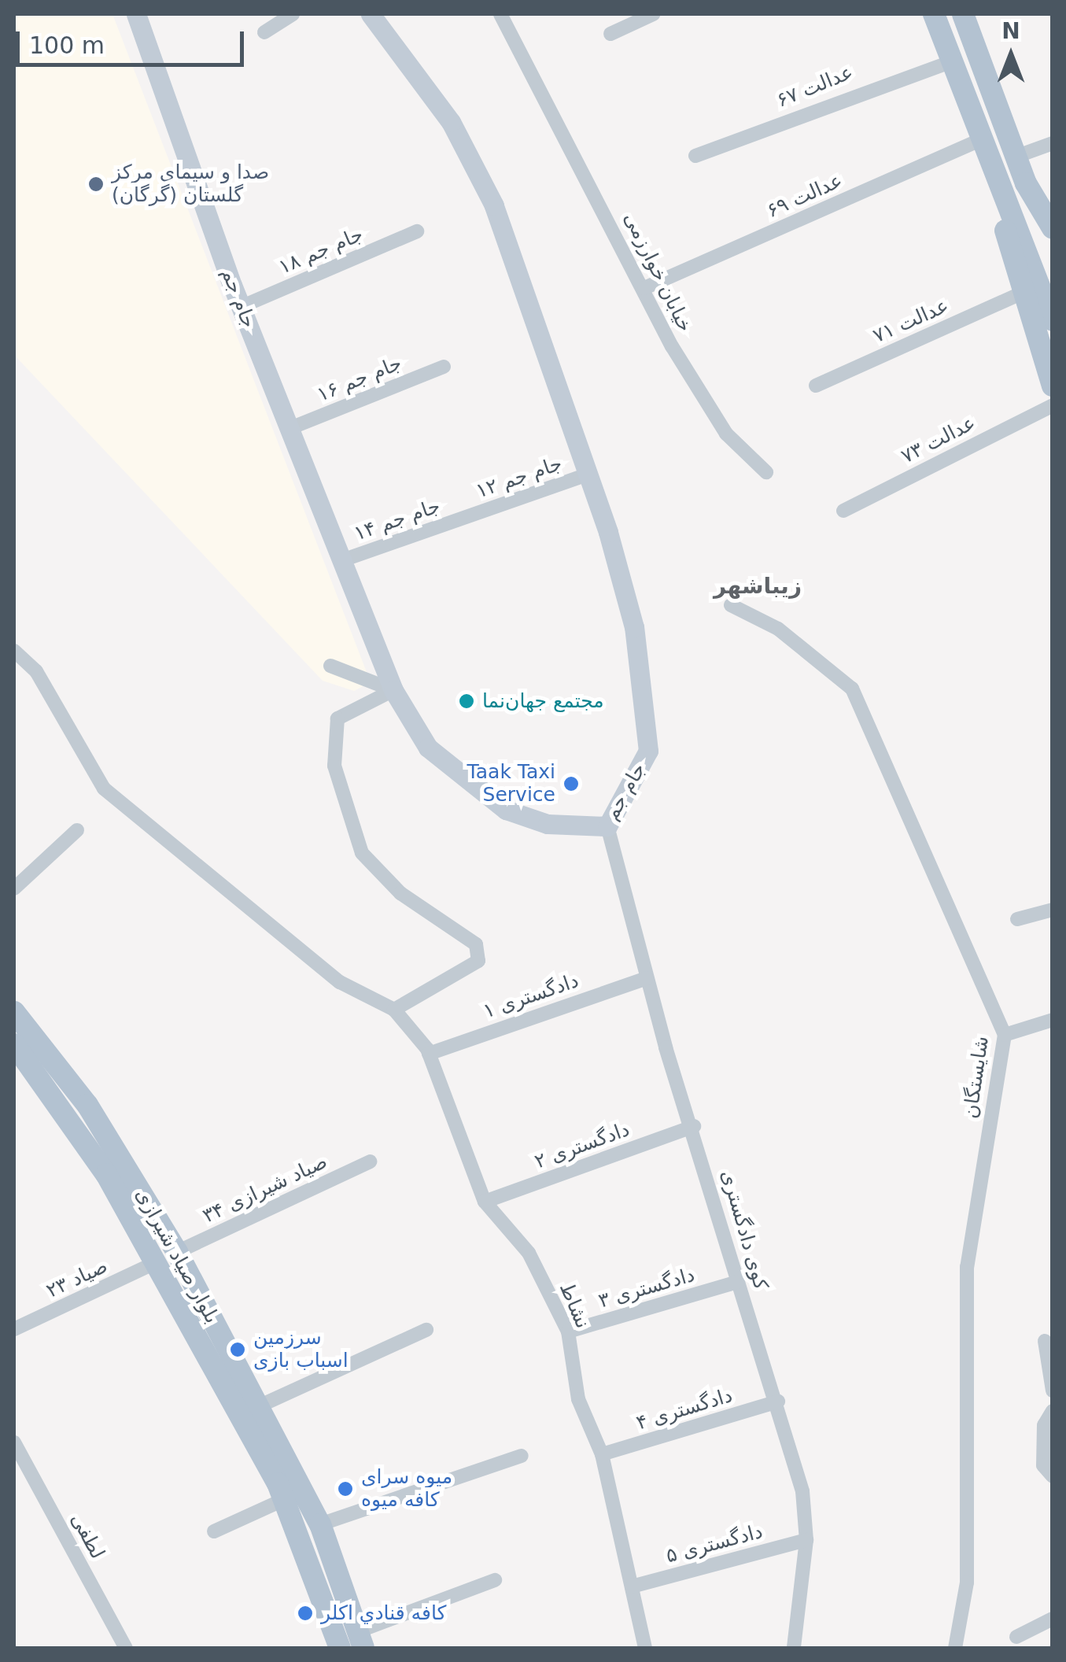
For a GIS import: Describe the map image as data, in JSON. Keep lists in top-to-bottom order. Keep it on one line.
{"streets":{"main road":["بلوار صیاد شیرازی"],"street":["عدالت ۶۷","عدالت ۶۹","۱۸ جام جم","خیابان خوارزمی","جام جم","عدالت ۷۱","۱۶ جام جم","عدالت ۷۳","۱۲ جام جم","۱۴ جام جم","دادگستری ۱","شایستگان","دادگستری ۲","صیاد شیرازی ۳۴","کوی دادگستری","صیاد ۲۳","دادگستری ۳","نشاط","دادگستری ۴","لطفی","دادگستری ۵"]},"crossings":[["عدالت ۶۹","خیابان خوارزمی"],["۱۸ جام جم","جام جم"],["جام جم","۱۶ جام جم"],["جام جم","۱۲ جام جم"],["جام جم","۱۴ جام جم"],["جام جم","کوی دادگستری"],["۱۲ جام جم","۱۴ جام جم"],["دادگستری ۱","کوی دادگستری"],["دادگستری ۱","نشاط"],["دادگستری ۲","کوی دادگستری"],["دادگستری ۲","نشاط"],["صیاد شیرازی ۳۴","بلوار صیاد شیرازی"],["کوی دادگستری","دادگستری ۳"],["کوی دادگستری","دادگستری ۴"],["کوی دادگستری","دادگستری ۵"],["بلوار صیاد شیرازی","صیاد ۲۳"],["دادگستری ۳","نشاط"],["نشاط","دادگستری ۴"],["نشاط","دادگستری ۵"]],"districts":["زیباشهر"],"places":["صدا و سیمای مرکز گلستان (گرگان)","مجتمع جهان‌نما","Taak Taxi Service","سرزمین اسباب بازی","میوه سرای کافه میوه","كافه قنادي اكلر"],"scale_bar":"100 m","north":"top"}
